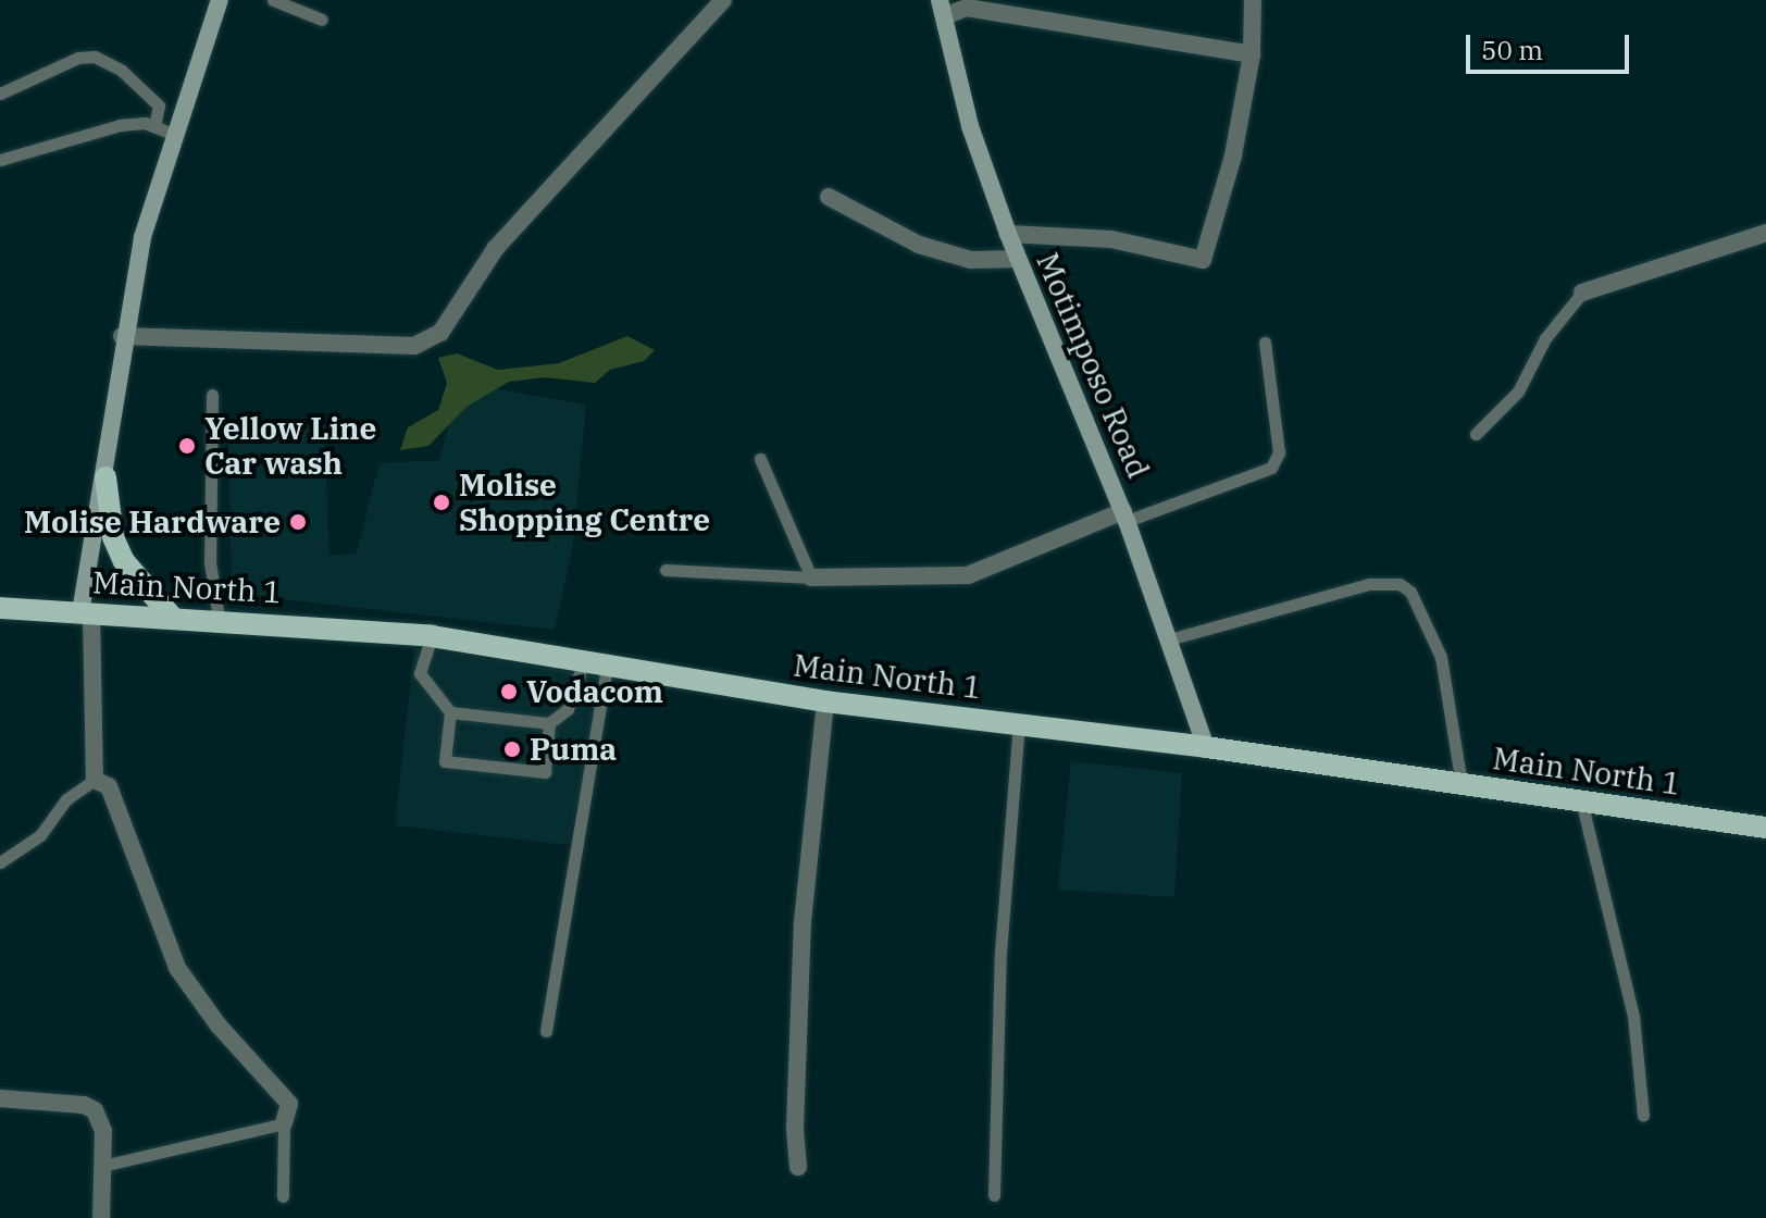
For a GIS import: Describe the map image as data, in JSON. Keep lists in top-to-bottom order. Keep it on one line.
{"streets":{"main road":["Main North 1"],"street":["Motimposo Road"]},"crossings":[["Motimposo Road","Main North 1"]],"places":["Yellow Line Car wash","Molise Shopping Centre","Molise Hardware","Vodacom","Puma"],"scale_bar":"50 m"}
